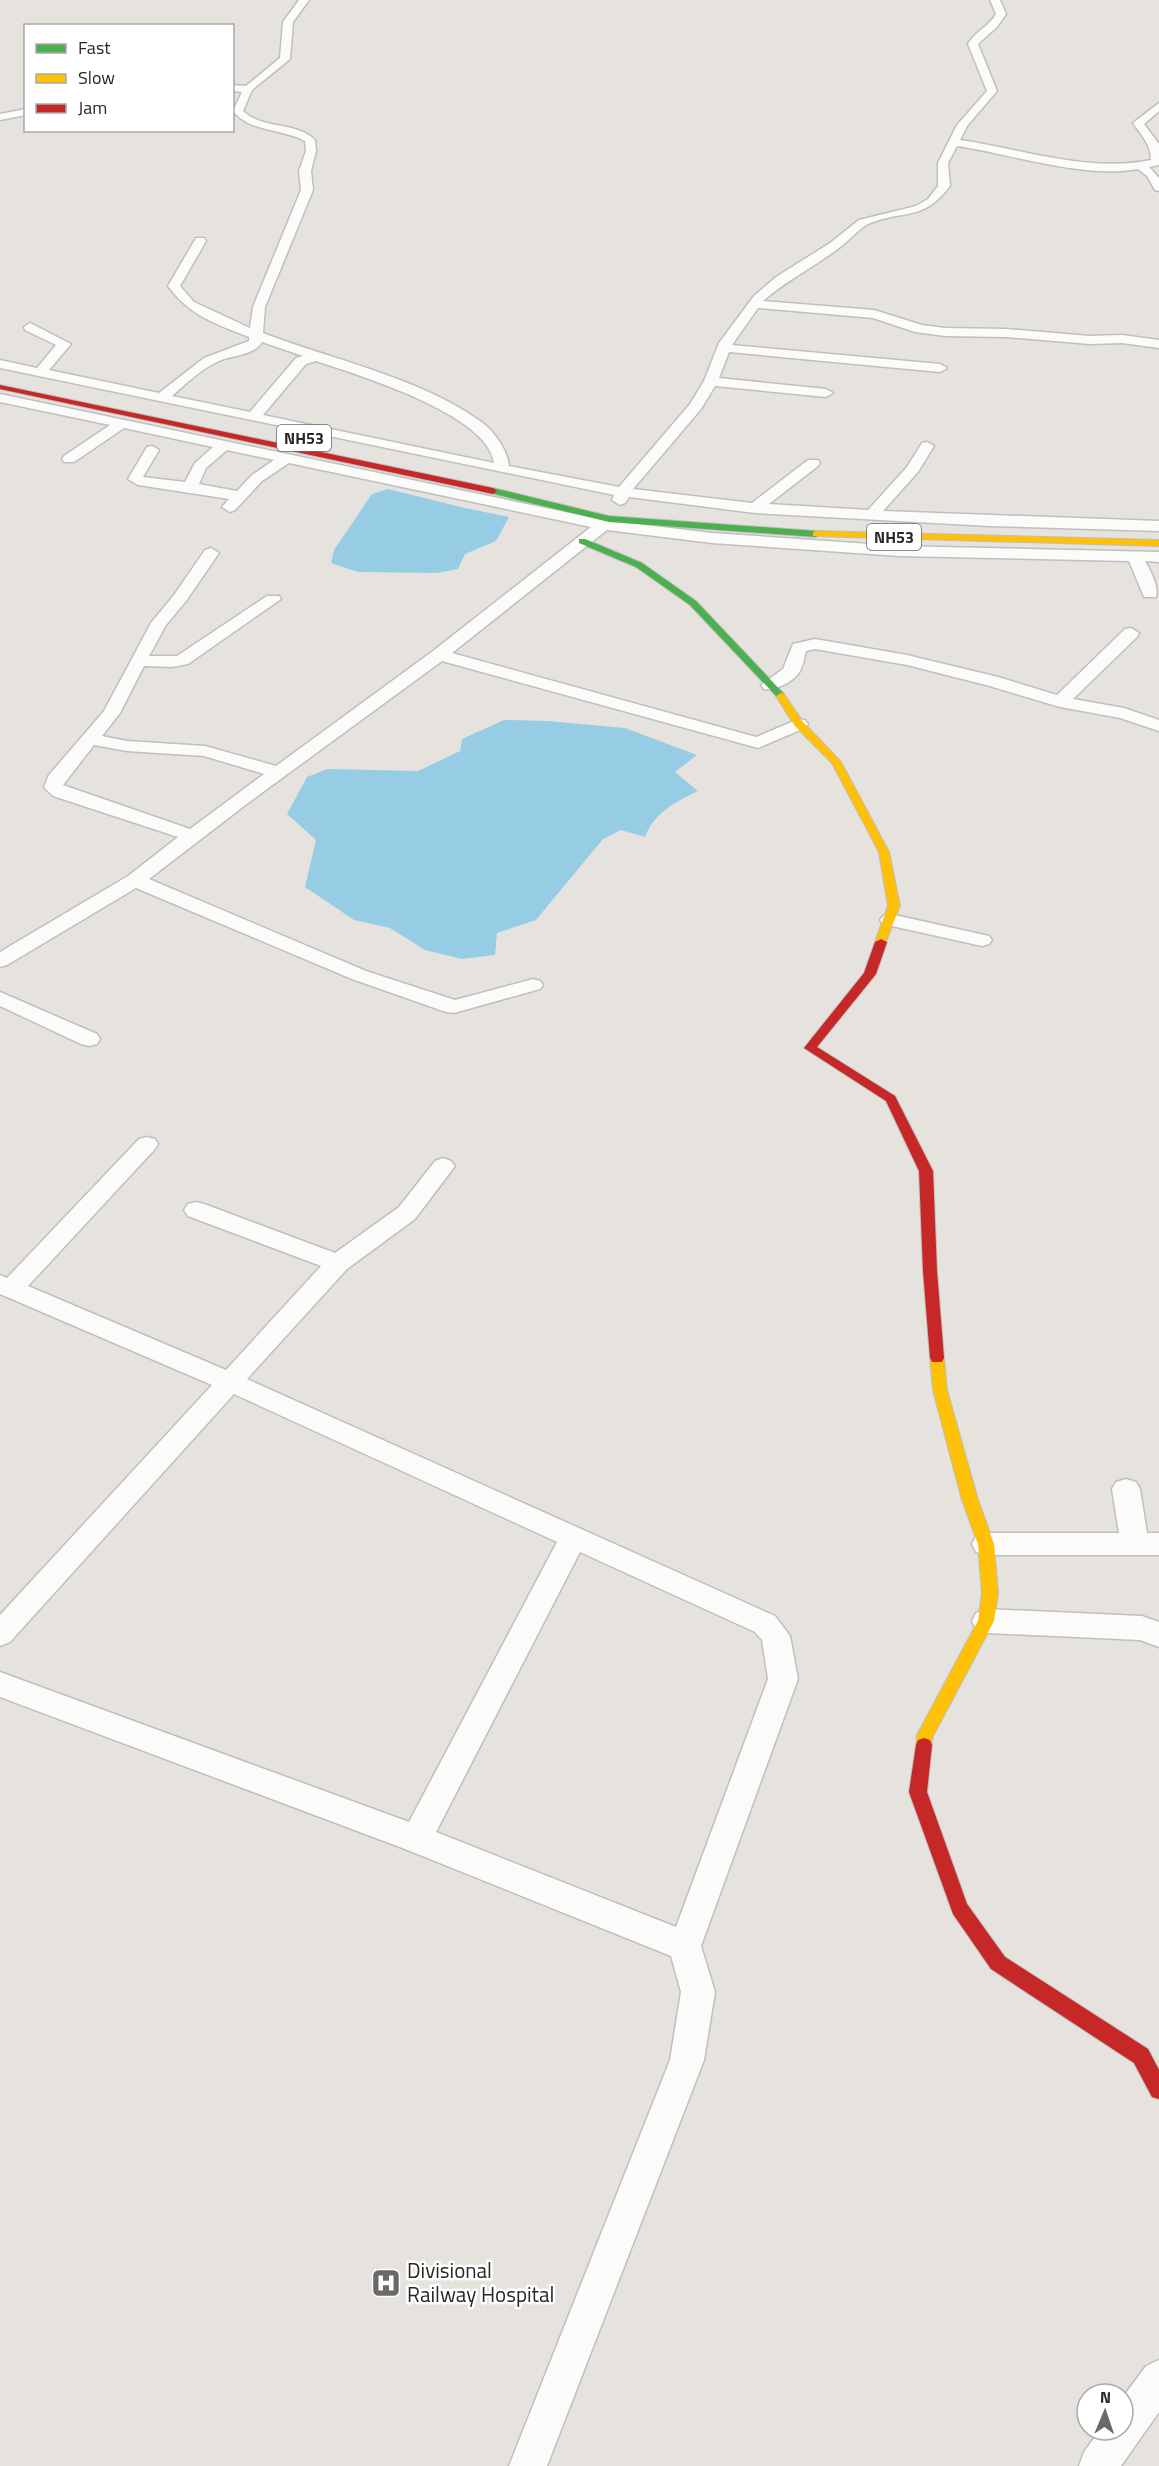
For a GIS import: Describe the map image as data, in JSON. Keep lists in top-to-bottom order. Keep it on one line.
{"streets":{"main road":["NH53"]},"places":{"hospital":["Divisional Railway Hospital"]},"legend":["Fast","Slow","Jam"],"north":"top"}
